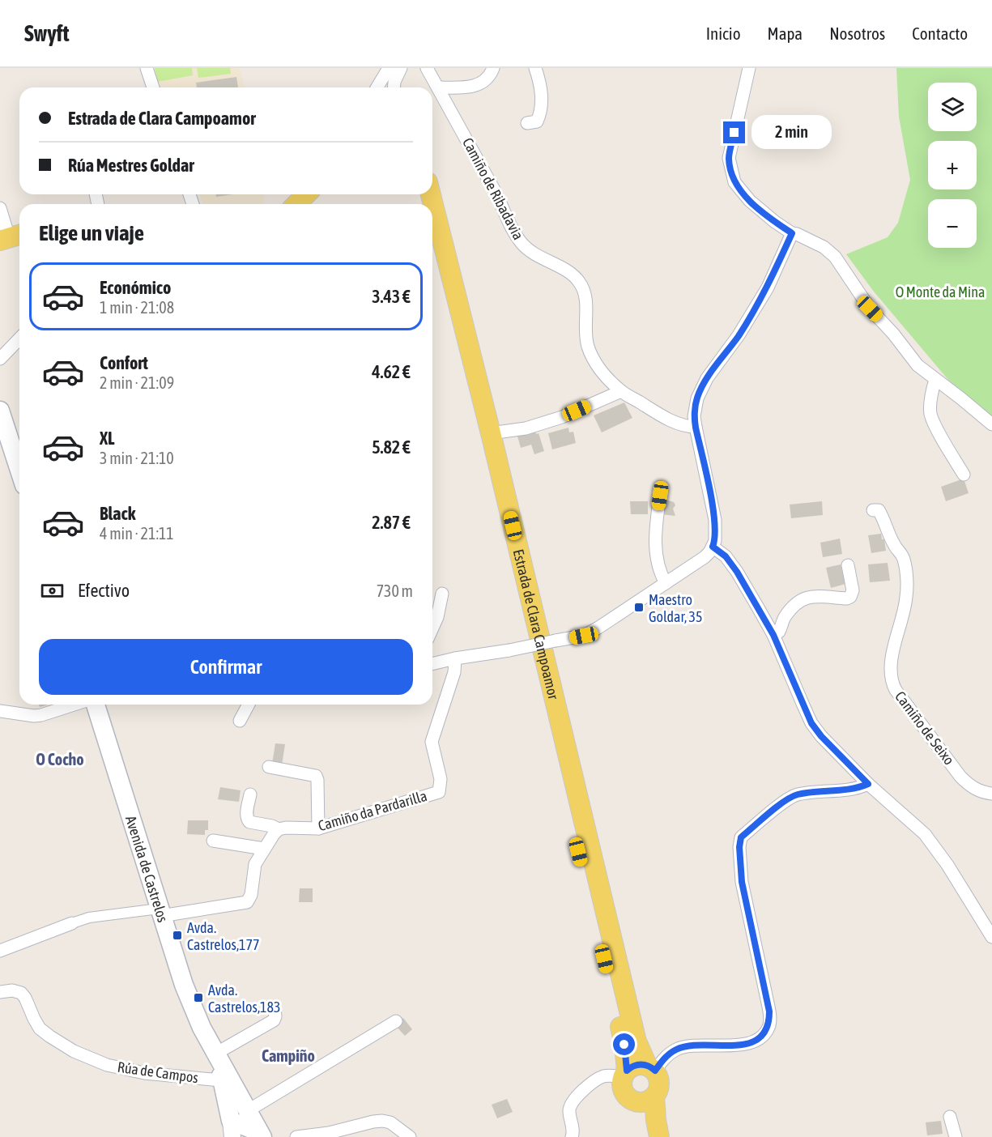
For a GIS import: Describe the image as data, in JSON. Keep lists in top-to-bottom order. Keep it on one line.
{"streets":{"main road":["Estrada de Clara Campoamor","Avenida de Castrelos"],"street":["Camiño de Ribadavia","Camiño de Seixo","Camiño da Pardarilla","Rúa de Campos"]},"crossings":[["Avenida de Castrelos","Rúa de Campos"]],"districts":["O Cocho","Campiño"],"parks":["O Monte da Mina"],"places":{"transit":["Maestro Goldar, 35","Avda. Castrelos,177","Avda. Castrelos,183"]},"page":{"header":"Swyft","nav":["Inicio","Mapa","Nosotros","Contacto"],"map_buttons":["+","−"],"banner":["Estrada de Clara Campoamor","Rúa Mestres Goldar"],"bubble":"2 min","heading":"Elige un viaje","list":[{"name":"Económico","note":"1 min · 21:08","value":"3.43 €"},{"name":"Confort","note":"2 min · 21:09","value":"4.62 €"},{"name":"XL","note":"3 min · 21:10","value":"5.82 €"},{"name":"Black","note":"4 min · 21:11","value":"2.87 €"}],"pay":["Efectivo","730 m"],"buttons":"Confirmar"}}
